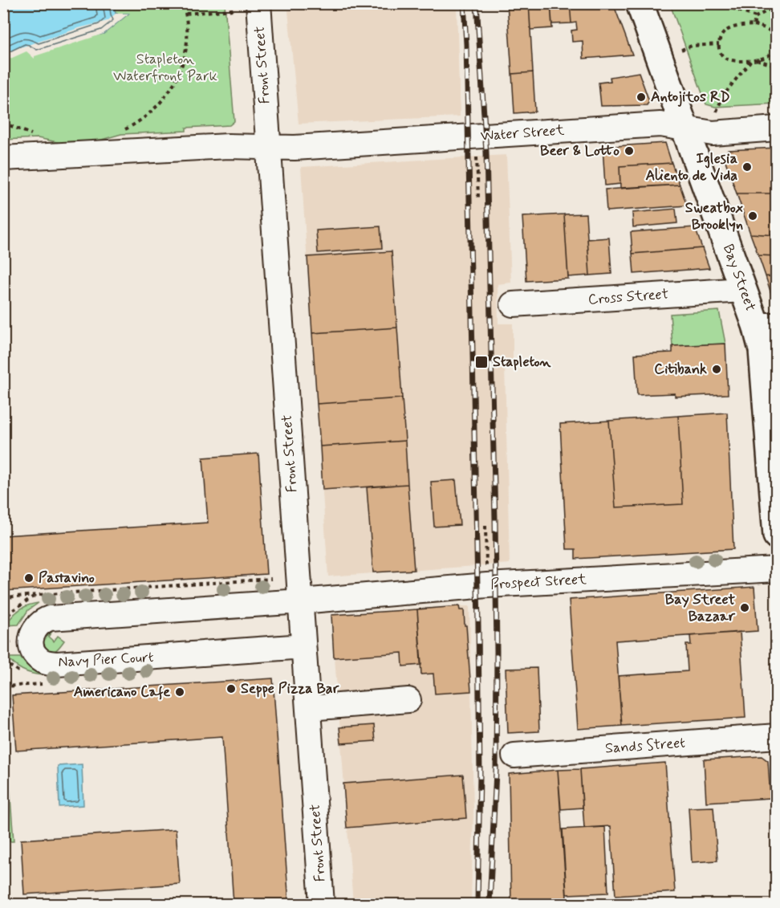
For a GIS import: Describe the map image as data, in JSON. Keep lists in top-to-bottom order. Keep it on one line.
{"streets":{"main road":["Bay Street"],"street":["Front Street","Water Street","Cross Street","Prospect Street","Navy Pier Court","Sands Street"]},"crossings":[["Front Street","Water Street"],["Front Street","Prospect Street"],["Front Street","Navy Pier Court"],["Water Street","Bay Street"],["Bay Street","Cross Street"],["Prospect Street","Navy Pier Court"]],"parks":["Stapleton Waterfront Park"],"places":{"other":["Antojitos RD","Beer & Lotto","Iglesia Aliento de Vida","Sweatbox Brooklyn","Citibank","Pastavino","Bay Street Bazaar","Seppe Pizza Bar","Americano Cafe"],"transit":["Stapleton"]}}
